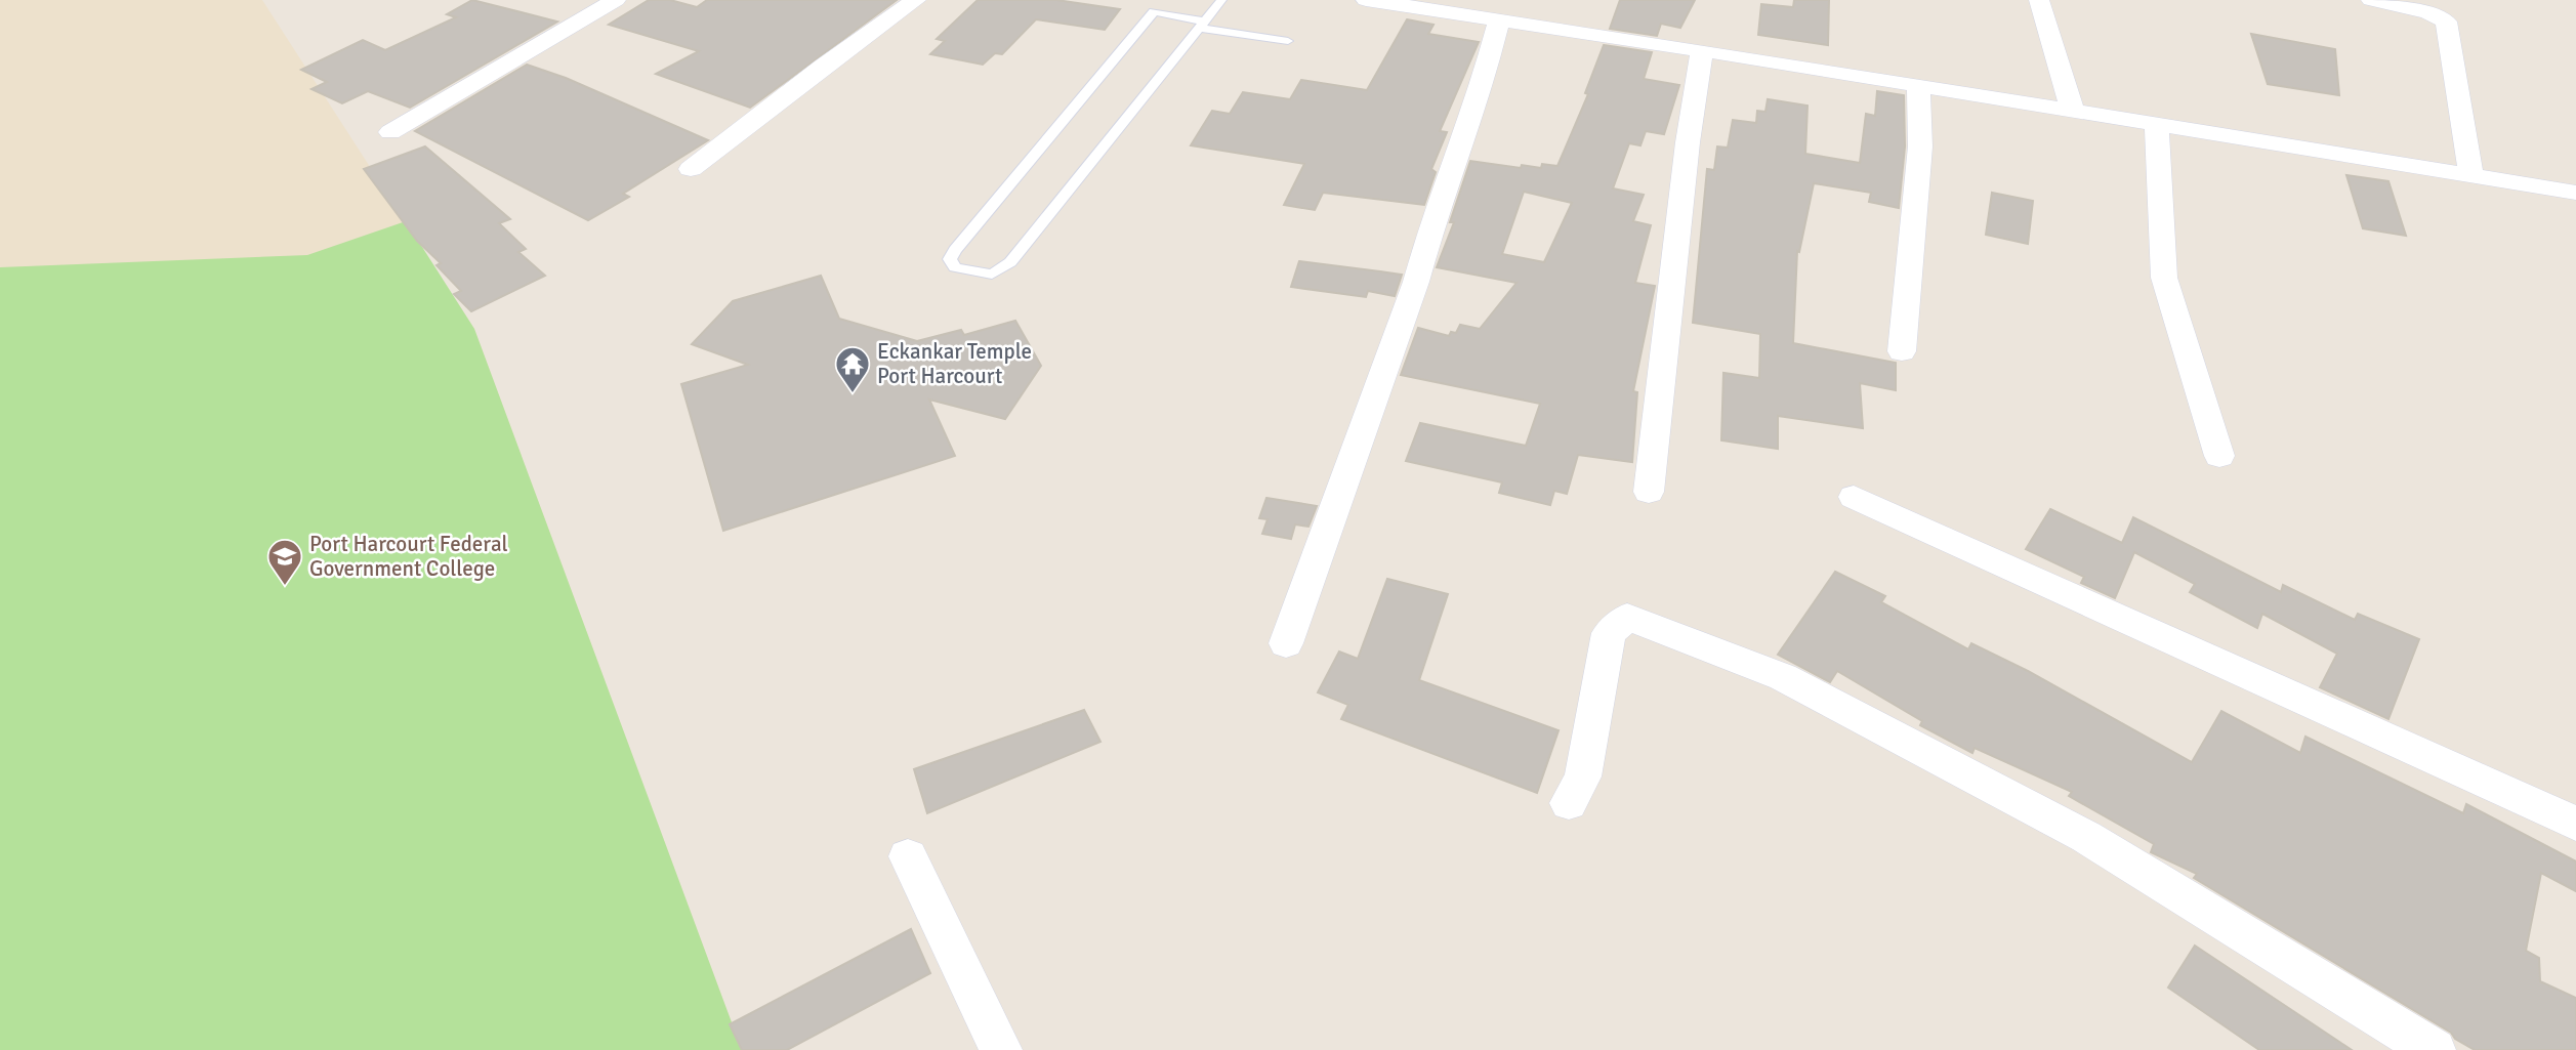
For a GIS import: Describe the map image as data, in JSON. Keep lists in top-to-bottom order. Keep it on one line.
{"places":{"temple":["Eckankar Temple Port Harcourt"],"school or university":["Port Harcourt Federal Government College"]}}
